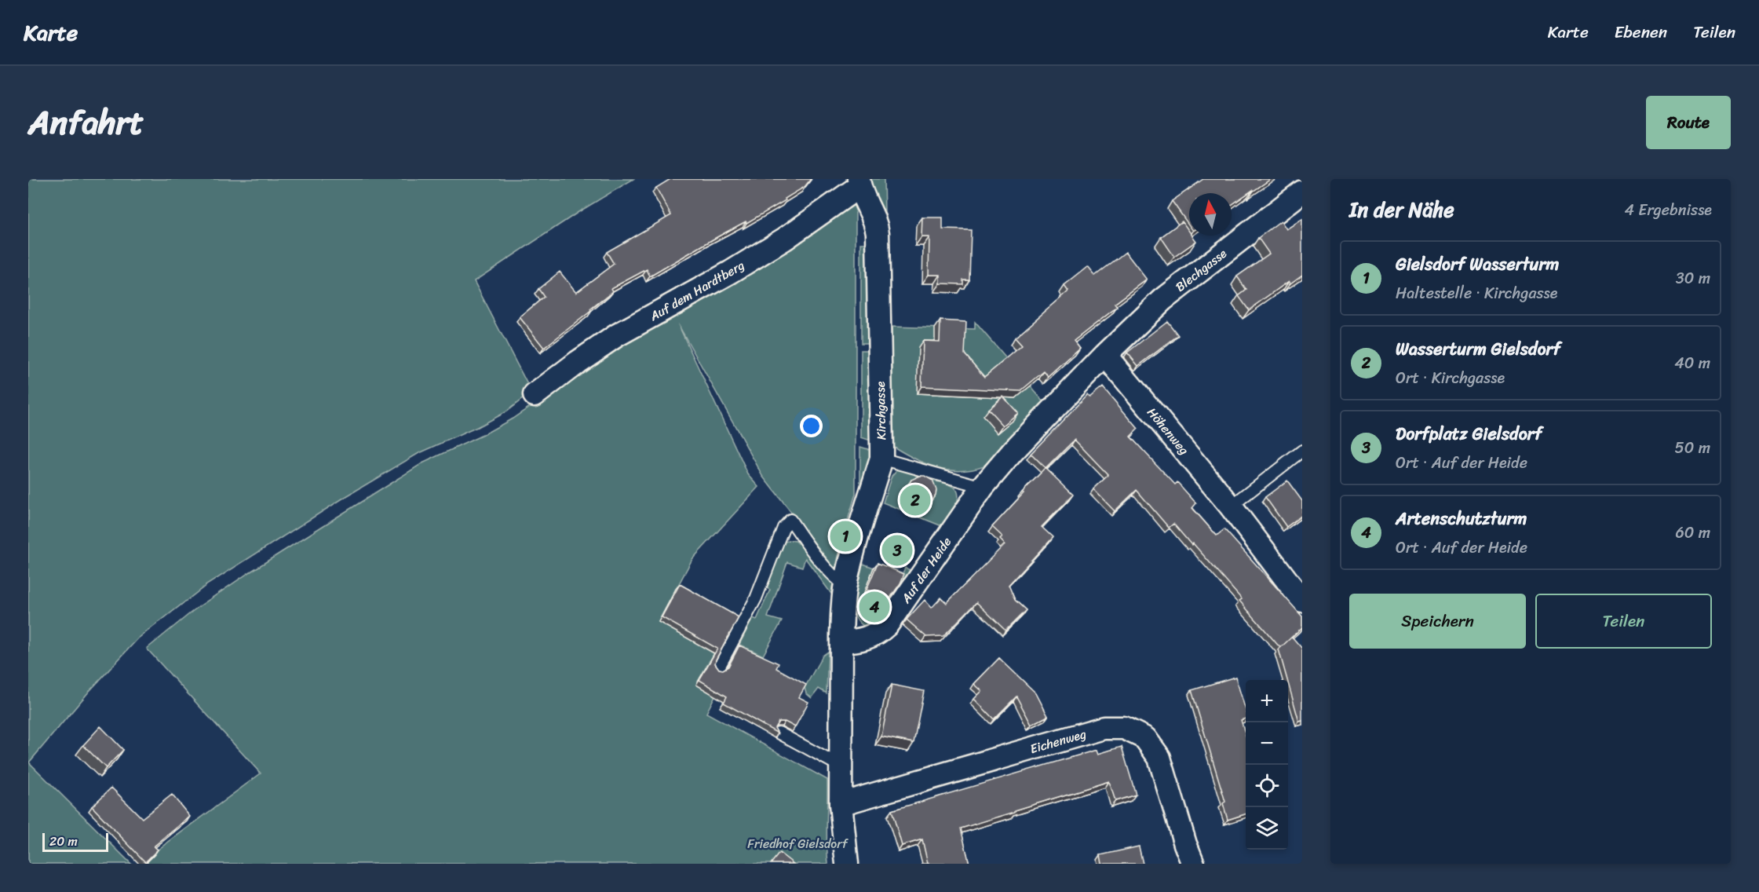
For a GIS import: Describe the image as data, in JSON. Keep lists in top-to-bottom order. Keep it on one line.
{"streets":{"street":["Blechgasse","Auf dem Hardtberg","Kirchgasse","Höhenweg","Auf der Heide","Eichenweg"]},"crossings":[["Blechgasse","Höhenweg"],["Blechgasse","Auf der Heide"],["Auf dem Hardtberg","Kirchgasse"],["Kirchgasse","Auf der Heide"],["Höhenweg","Auf der Heide"]],"parks":["Friedhof Gielsdorf"],"scale_bar":"20 m","north":"top","page":{"header":"Karte","nav":["Karte","Ebenen","Teilen"],"title":"Anfahrt","buttons":["Route",["Speichern","Teilen"]],"heading":["In der Nähe","4 Ergebnisse"],"list":[{"mark":"1","name":"Gielsdorf Wasserturm","note":"Haltestelle · Kirchgasse","value":"30 m"},{"mark":"2","name":"Wasserturm Gielsdorf","note":"Ort · Kirchgasse","value":"40 m"},{"mark":"3","name":"Dorfplatz Gielsdorf","note":"Ort · Auf der Heide","value":"50 m"},{"mark":"4","name":"Artenschutzturm","note":"Ort · Auf der Heide","value":"60 m"}],"pins":["2","1","3","4"],"map_buttons":["+","−"],"scale":"20 m"}}
